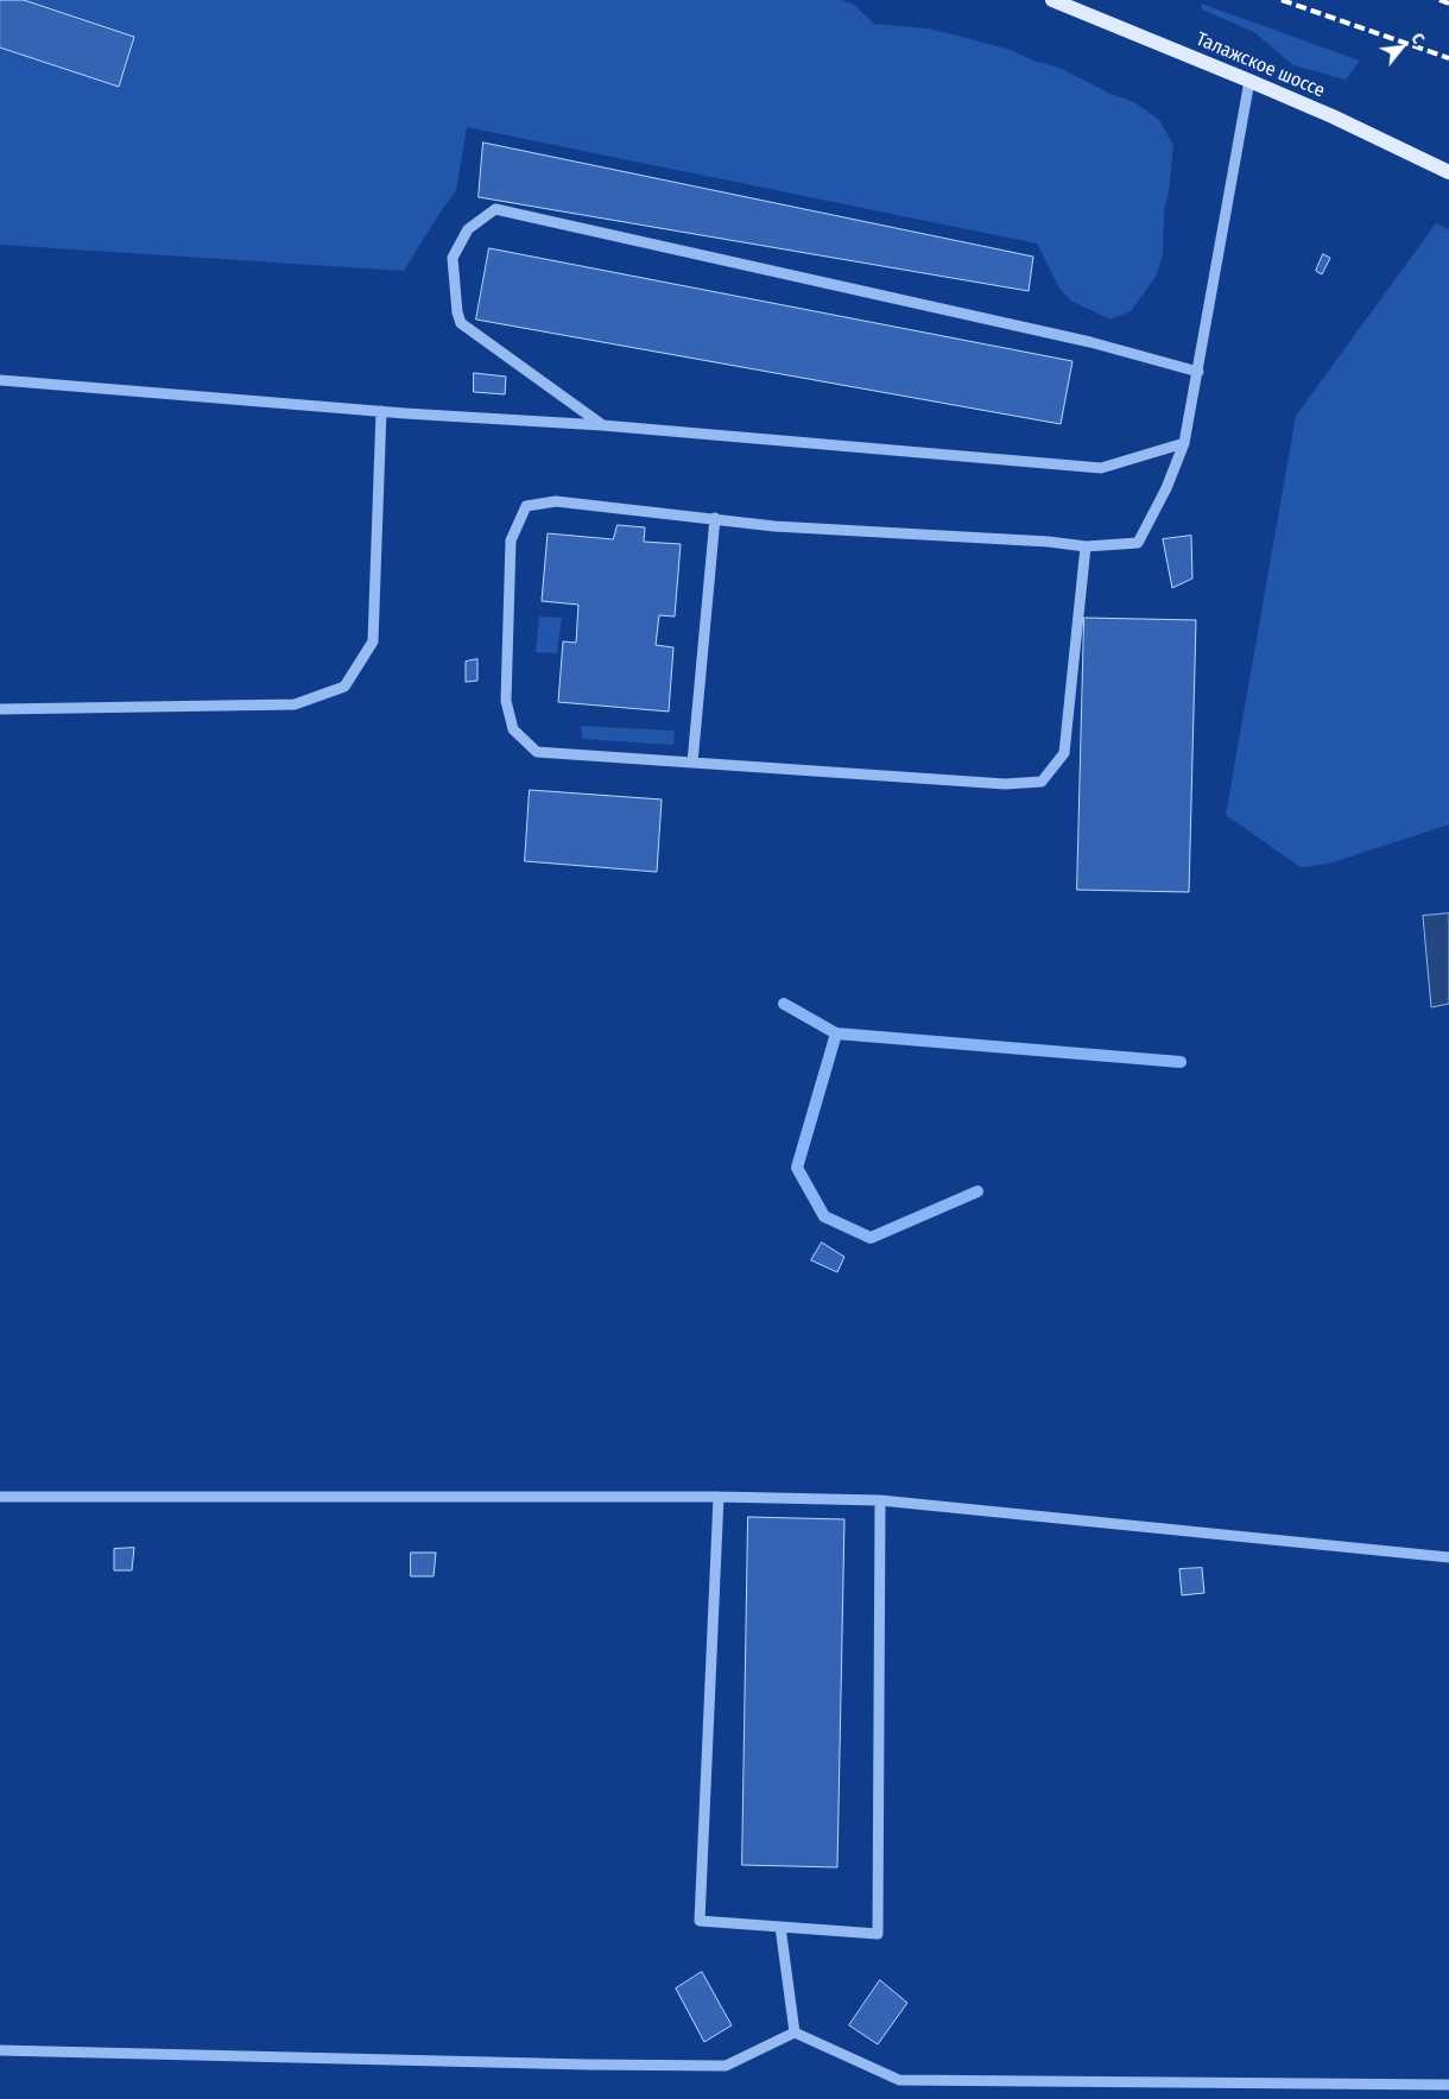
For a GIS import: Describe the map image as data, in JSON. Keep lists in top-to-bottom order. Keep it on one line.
{"streets":{"main road":["Талажское шоссе"]},"north":"top right"}
